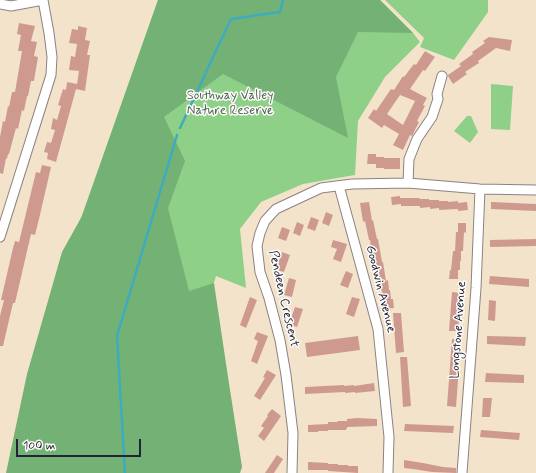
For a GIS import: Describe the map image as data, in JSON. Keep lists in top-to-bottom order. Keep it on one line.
{"streets":{"street":["Goodwin Avenue","Pendeen Crescent","Longstone Avenue"]},"crossings":[["Goodwin Avenue","Pendeen Crescent"],["Pendeen Crescent","Longstone Avenue"]],"parks":["Southway Valley Nature Reserve"],"scale_bar":"100 m"}
